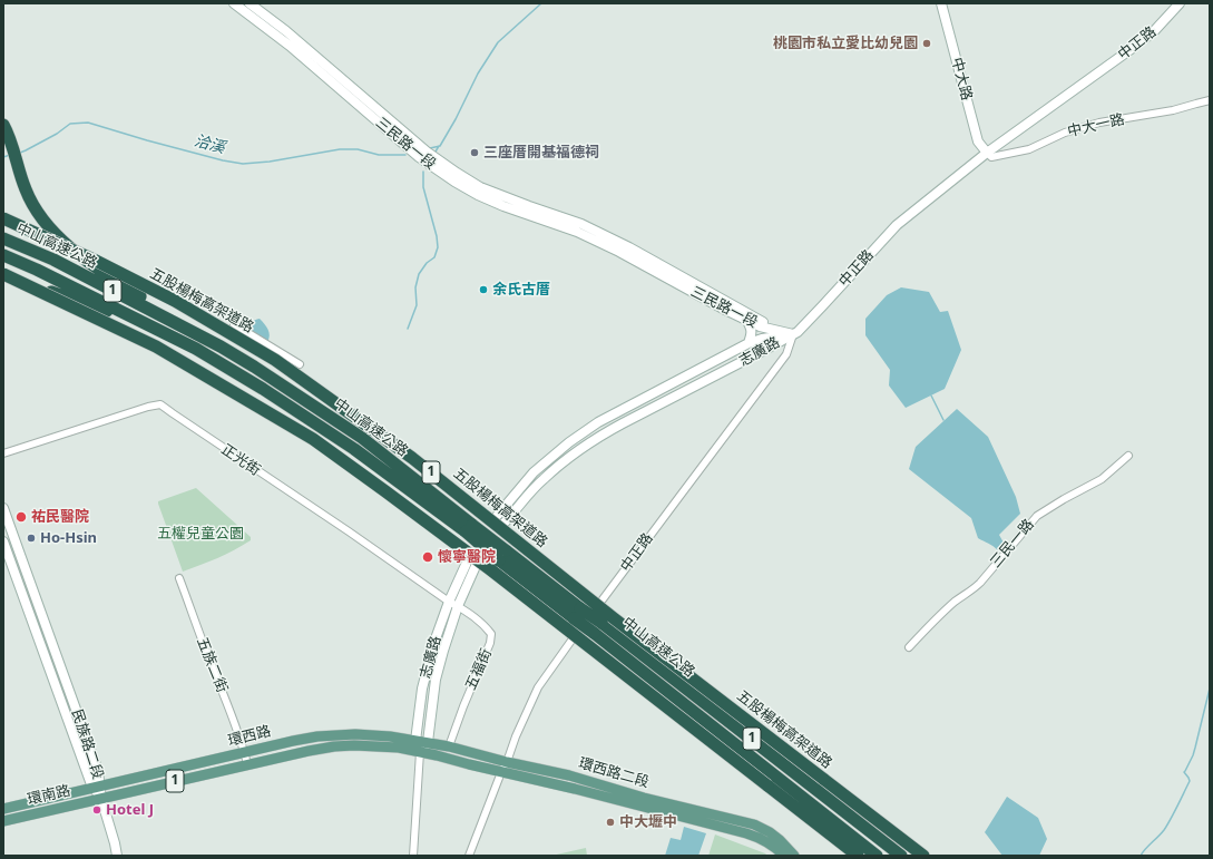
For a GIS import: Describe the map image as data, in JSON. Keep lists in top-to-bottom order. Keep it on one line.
{"streets":{"highway":["中山高速公路","1","五股楊梅高架道路"],"main road":["中正路","中大路","三民路一段","志廣路","環西路","民族路二段","環西路二段","環南路"],"street":["中大一路","正光街","三民一路","五族二街","五福街"]},"crossings":[["中正路","中大路"],["中正路","中大一路"],["中正路","三民路一段"],["中正路","志廣路"],["中大路","中大一路"],["三民路一段","志廣路"],["志廣路","正光街"],["志廣路","五福街"],["志廣路","環西路"],["志廣路","環西路二段"],["正光街","五福街"],["五族二街","環西路"],["五福街","環西路二段"],["環西路","民族路二段"],["環西路","環西路二段"],["環西路","環南路"],["民族路二段","環南路"]],"water":["洽溪"],"parks":["五權兒童公園"],"places":["桃園市私立愛比幼兒園","三座厝開基福德祠","余氏古厝","祐民醫院","Ho-Hsin","懷寧醫院","Hotel J","中大壢中"]}
